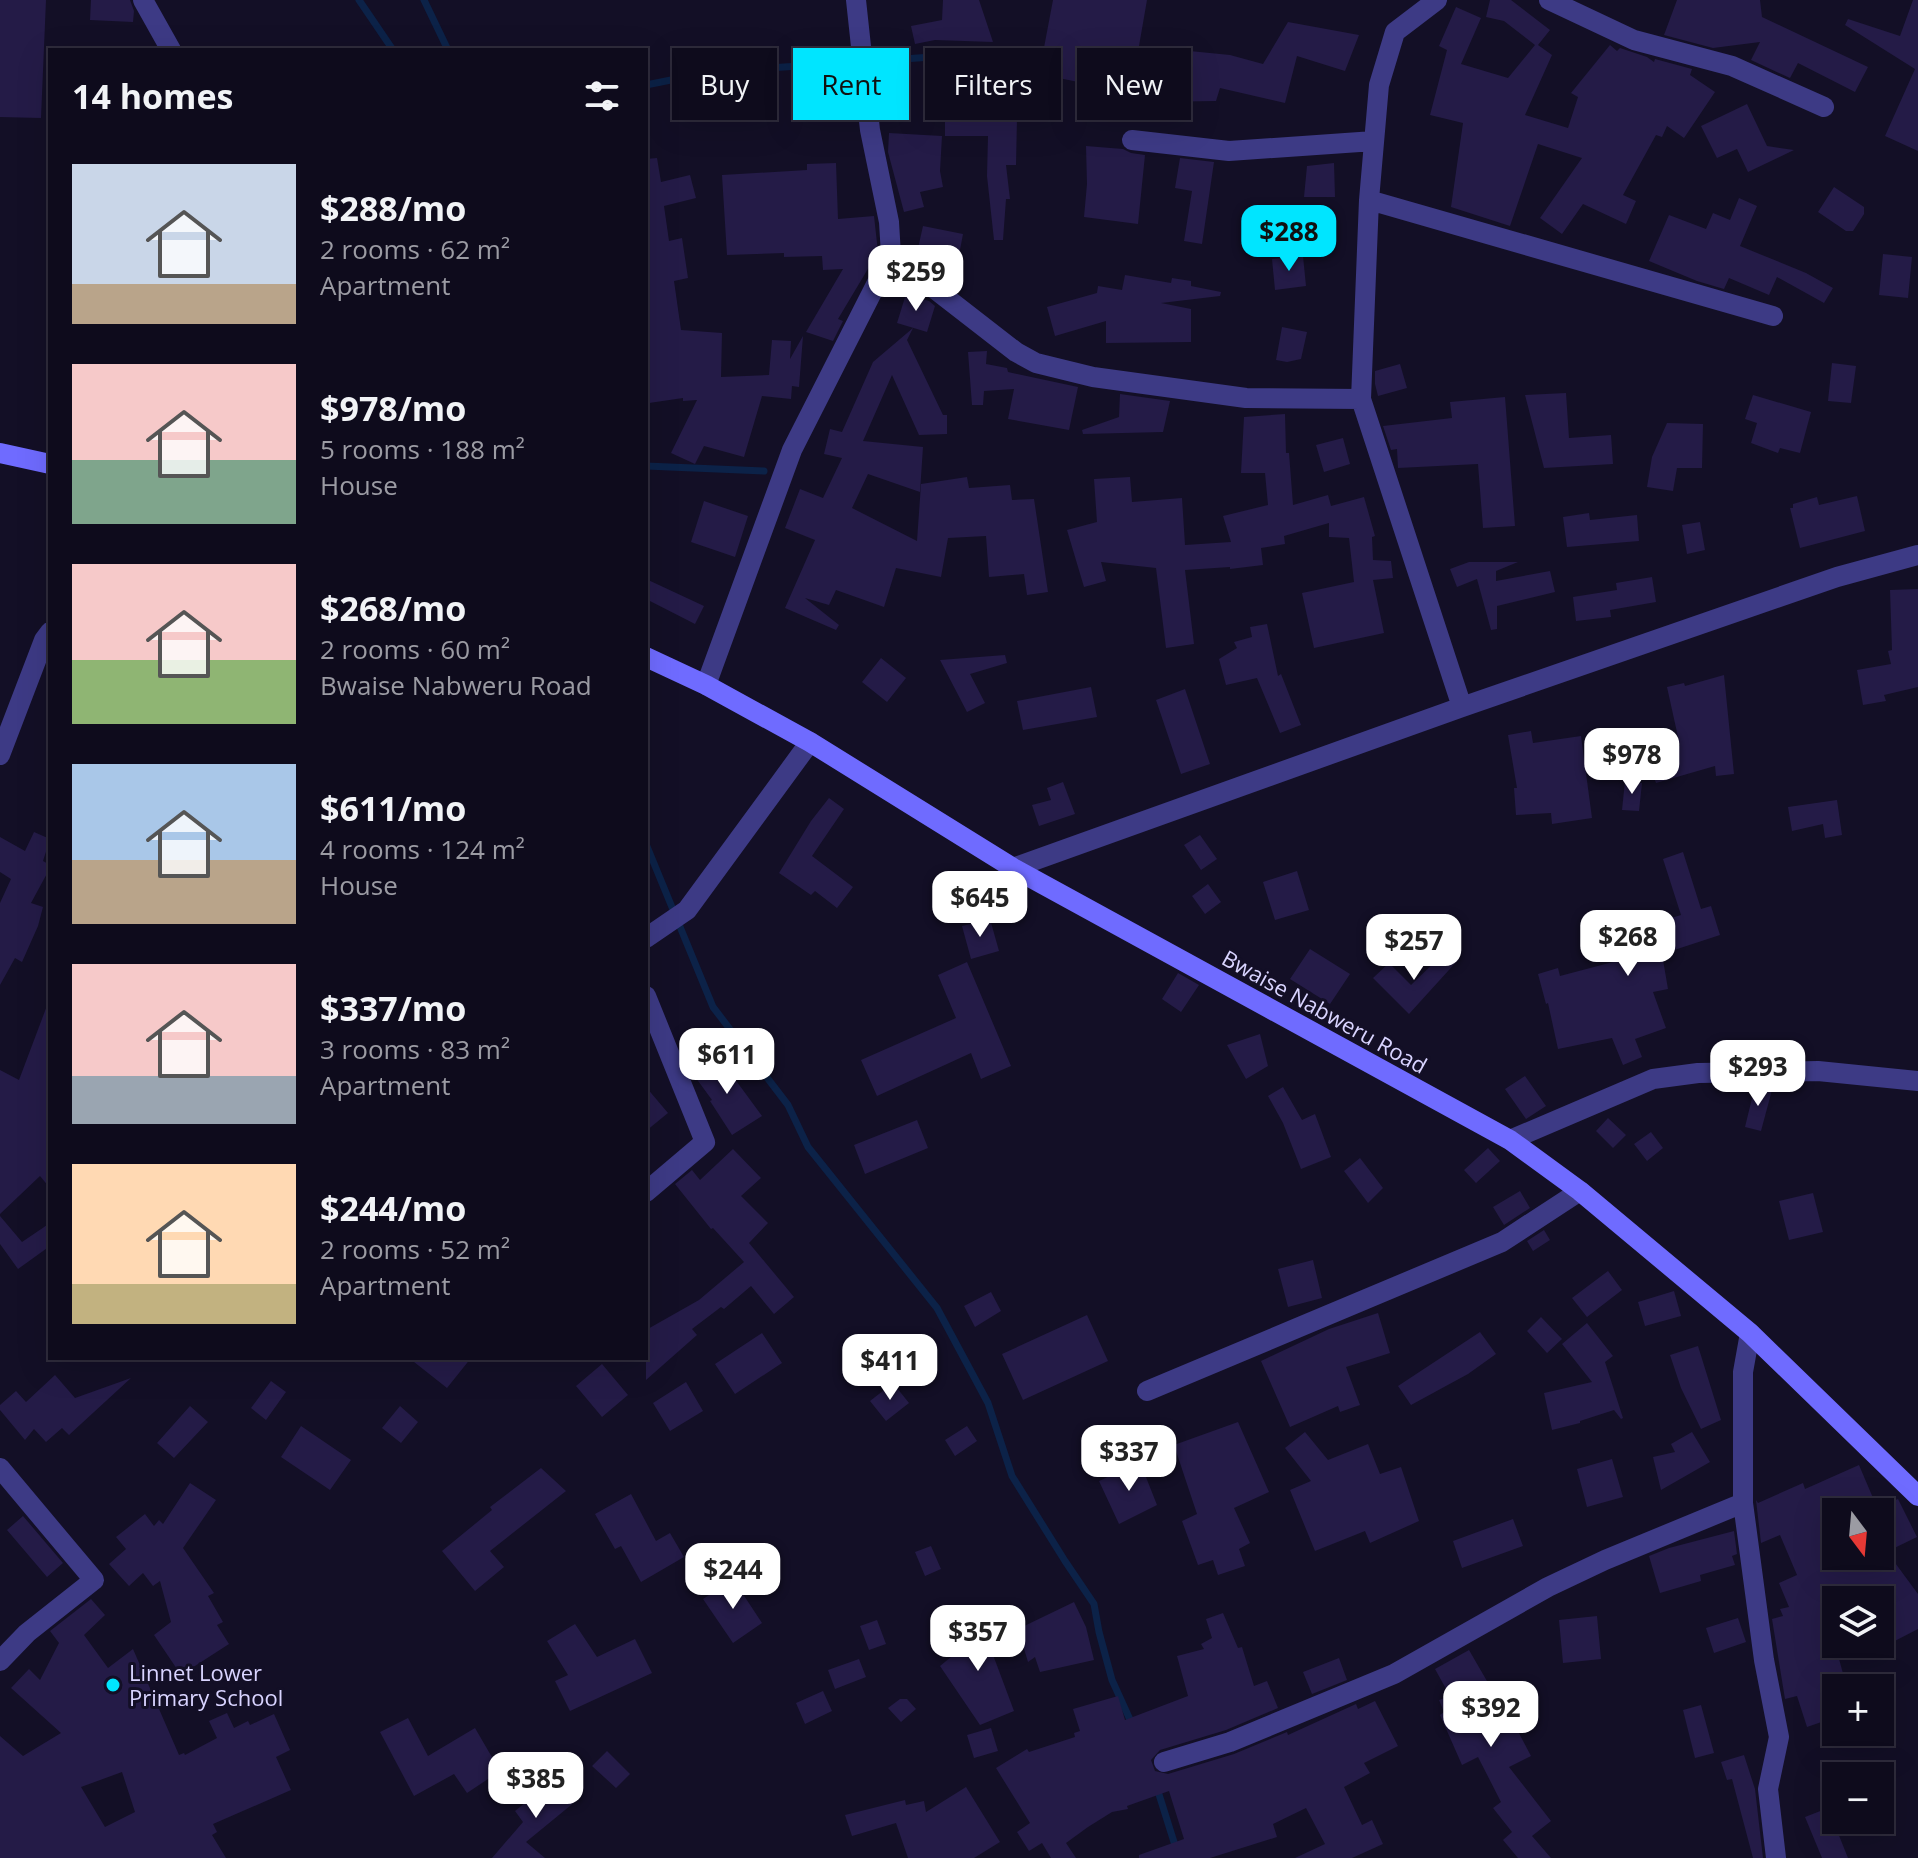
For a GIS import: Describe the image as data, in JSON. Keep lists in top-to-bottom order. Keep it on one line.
{"streets":{"main road":["Bwaise Nabweru Road"]},"places":["Linnet Lower Primary School"],"north":"bottom","page":{"chip":["Buy","Rent","Filters","New"],"heading":"14 homes","list":[{"name":"$288/mo","note":"2 rooms · 62 m² · Apartment"},{"name":"$978/mo","note":"5 rooms · 188 m² · House"},{"name":"$268/mo","note":"2 rooms · 60 m² · Bwaise Nabweru Road"},{"name":"$611/mo","note":"4 rooms · 124 m² · House"},{"name":"$337/mo","note":"3 rooms · 83 m² · Apartment"},{"name":"$244/mo","note":"2 rooms · 52 m² · Apartment"}],"price":["$288","$259","$978","$645","$268","$257","$611","$293","$411","$337","$244","$357","$392","$385"],"map_buttons":["+","−"]}}
